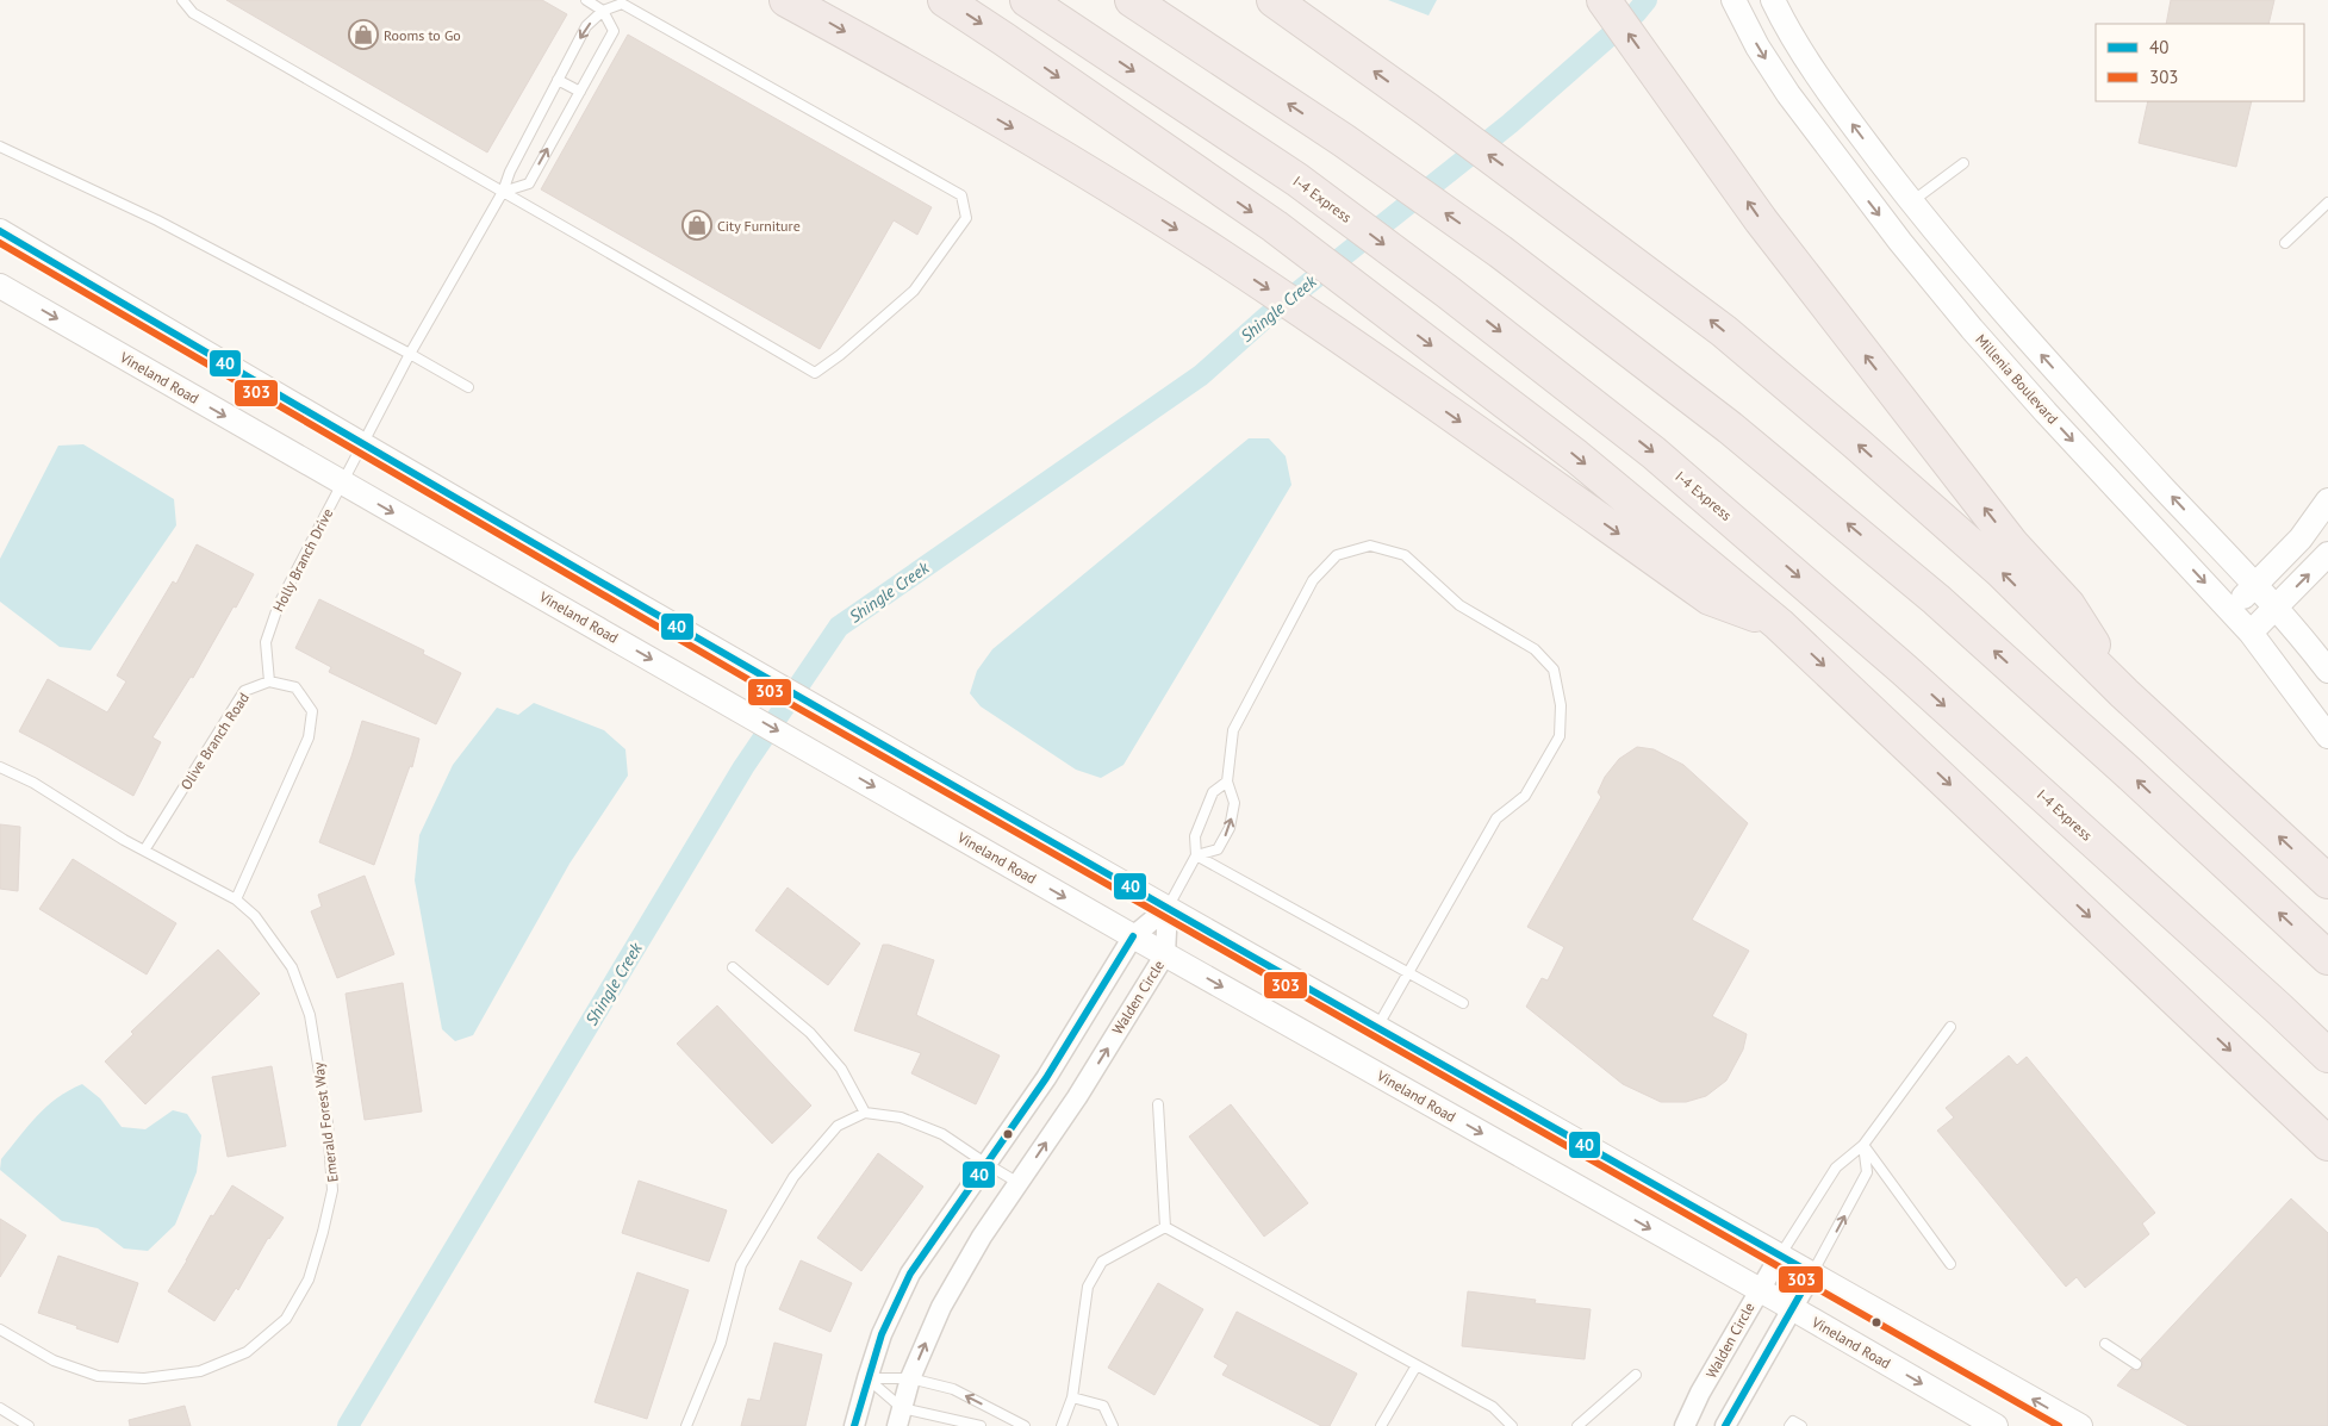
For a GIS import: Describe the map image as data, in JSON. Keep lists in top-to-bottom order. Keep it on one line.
{"streets":{"highway":["I-4 Express"],"street":["Vineland Road","Millenia Boulevard","Walden Circle"],"lane":["Holly Branch Drive","Olive Branch Road","Emerald Forest Way"]},"crossings":[["Vineland Road","Holly Branch Drive"],["Vineland Road","Walden Circle"],["Holly Branch Drive","Olive Branch Road"],["Olive Branch Road","Emerald Forest Way"]],"water":["Shingle Creek"],"places":{"shop":["Rooms to Go","City Furniture"]},"lines":["transit line 40","transit line 303"],"legend":["40","303"]}
